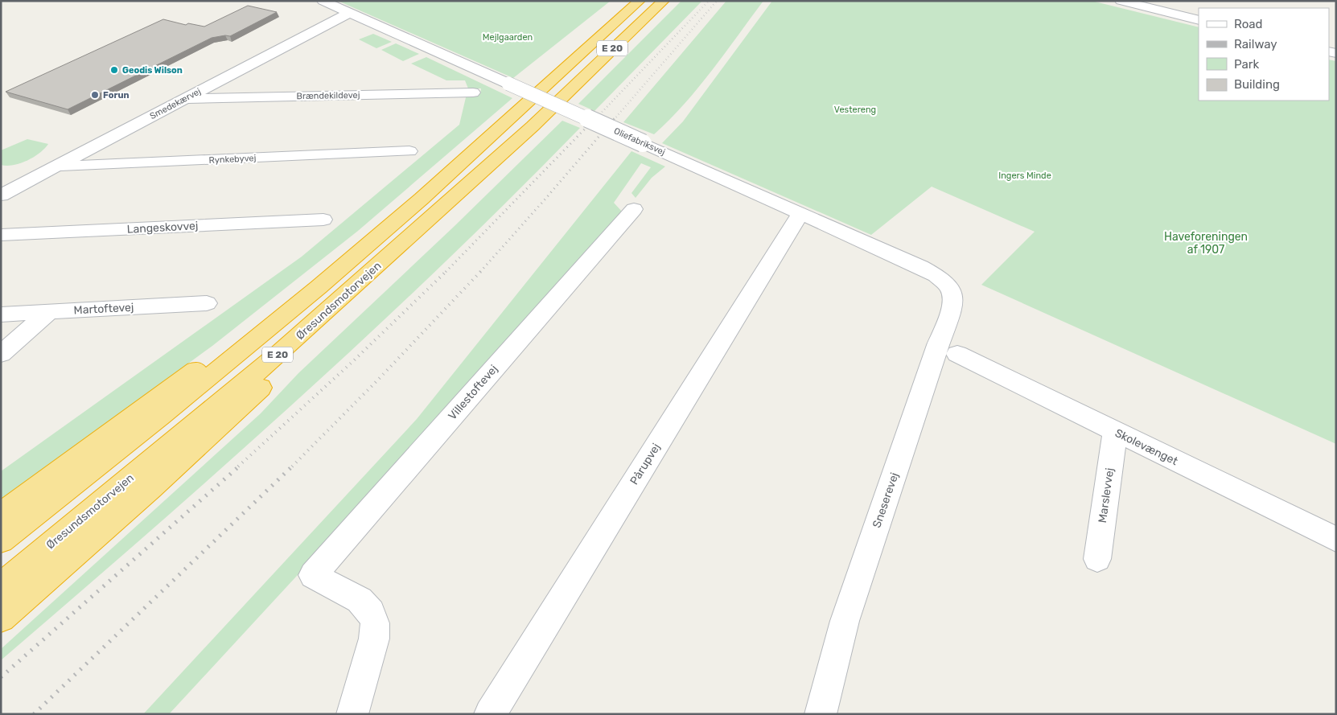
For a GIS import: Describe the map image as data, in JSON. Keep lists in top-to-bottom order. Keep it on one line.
{"streets":{"highway":["E 20","Øresundsmotorvejen"],"street":["Brændekildevej","Smedekærvej","Oliefabriksvej","Rynkebyvej","Langeskovvej","Martoftevej","Villestoftevej","Skolevænget","Pårupvej","Marslevvej","Sneserevej"]},"crossings":[["Brændekildevej","Smedekærvej"],["Smedekærvej","Oliefabriksvej"],["Smedekærvej","Rynkebyvej"],["Oliefabriksvej","Pårupvej"],["Oliefabriksvej","Sneserevej"],["Skolevænget","Marslevvej"]],"parks":["Mejlgaarden","Vestereng","Ingers Minde","Haveforeningen af 1907"],"places":["Geodis Wilson","Forun"],"legend":["Road","Railway","Park","Building"]}
